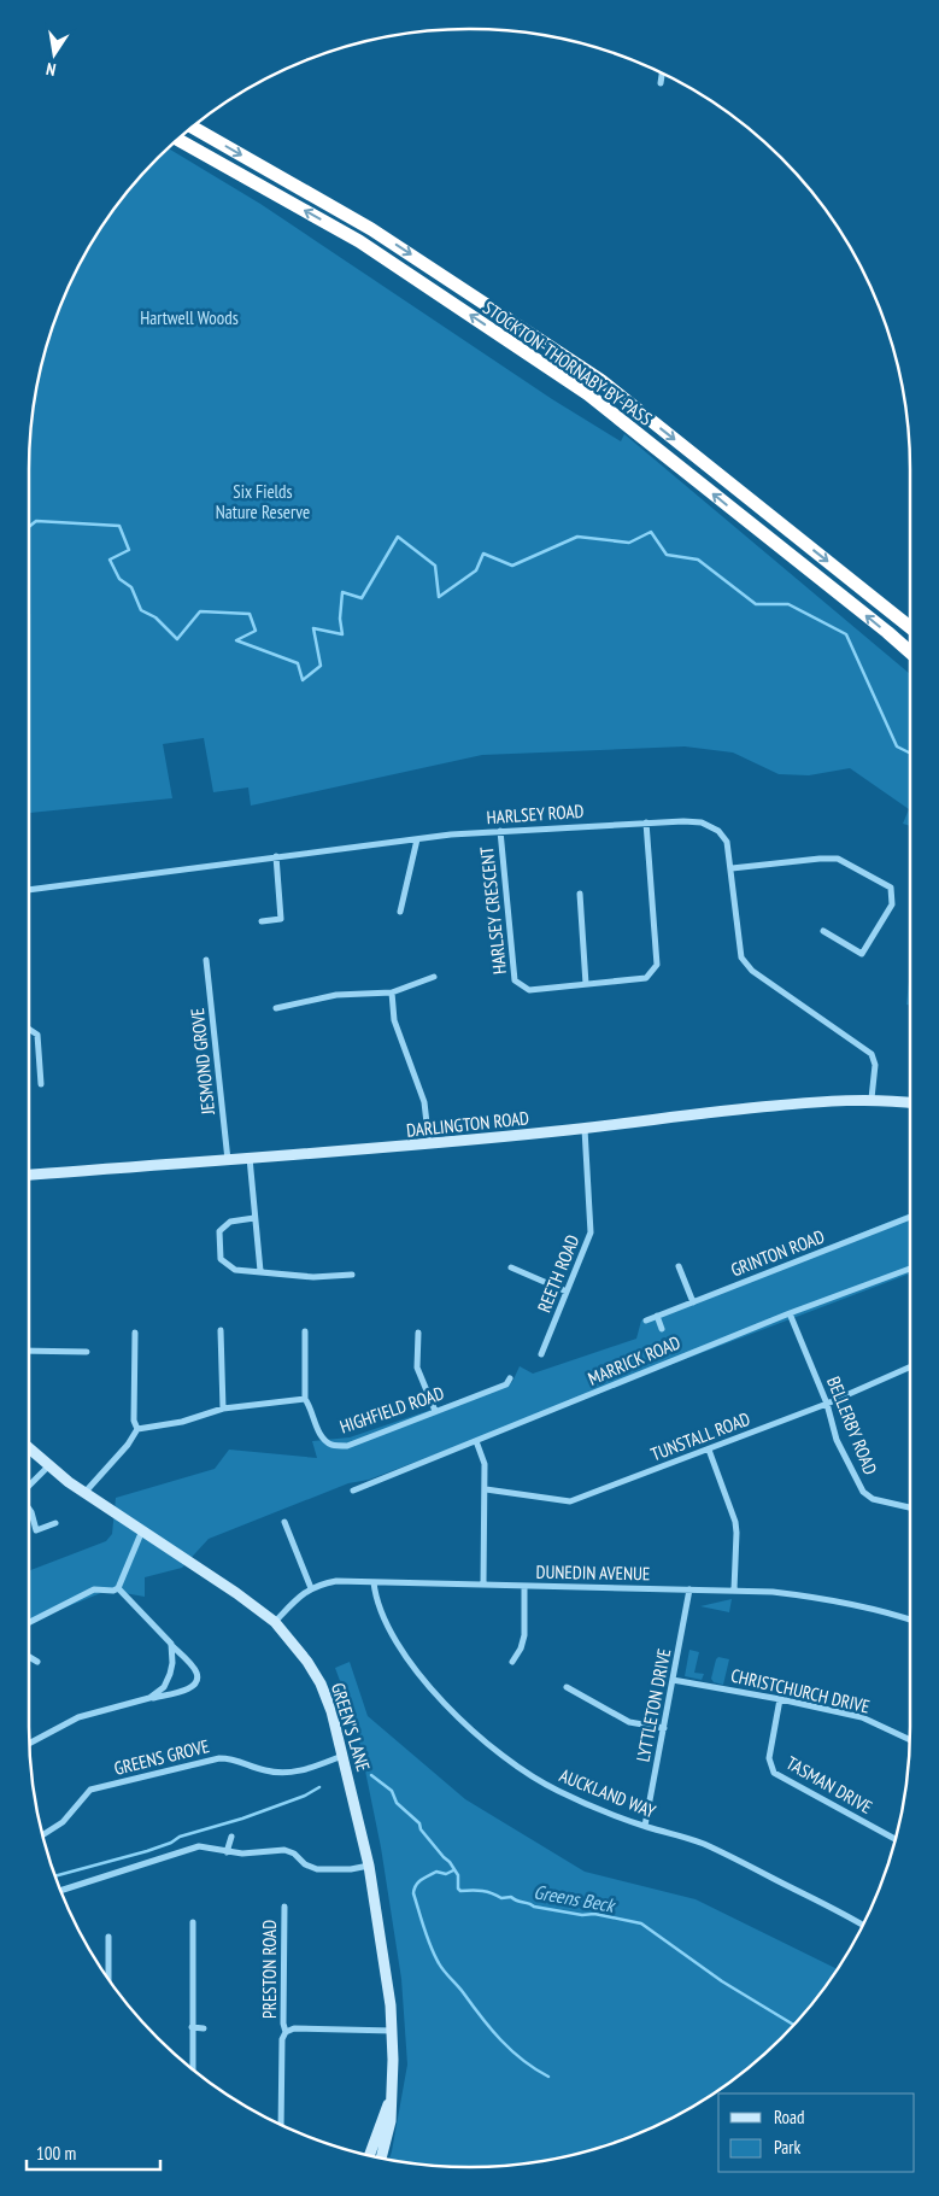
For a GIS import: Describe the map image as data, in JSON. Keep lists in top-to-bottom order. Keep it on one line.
{"streets":{"highway":["STOCKTON-THORNABY BY-PASS"],"street":["HARLSEY ROAD","HARLSEY CRESCENT","JESMOND GROVE","DARLINGTON ROAD","GRINTON ROAD","REETH ROAD","MARRICK ROAD","HIGHFIELD ROAD","BELLERBY ROAD","TUNSTALL ROAD","DUNEDIN AVENUE","CHRISTCHURCH DRIVE","LYTTLETON DRIVE","GREEN'S LANE","GREENS GROVE","TASMAN DRIVE","AUCKLAND WAY","PRESTON ROAD"]},"crossings":[["HARLSEY ROAD","HARLSEY CRESCENT"],["HARLSEY ROAD","DARLINGTON ROAD"],["JESMOND GROVE","DARLINGTON ROAD"],["DARLINGTON ROAD","REETH ROAD"],["MARRICK ROAD","BELLERBY ROAD"],["BELLERBY ROAD","TUNSTALL ROAD"],["DUNEDIN AVENUE","LYTTLETON DRIVE"],["DUNEDIN AVENUE","GREEN'S LANE"],["DUNEDIN AVENUE","AUCKLAND WAY"],["CHRISTCHURCH DRIVE","LYTTLETON DRIVE"],["CHRISTCHURCH DRIVE","TASMAN DRIVE"],["LYTTLETON DRIVE","AUCKLAND WAY"],["GREEN'S LANE","GREENS GROVE"],["GREEN'S LANE","PRESTON ROAD"]],"water":["Greens Beck"],"parks":["Hartwell Woods","Six Fields Nature Reserve"],"legend":["Road","Park"],"scale_bar":"100 m","north":"bottom"}
